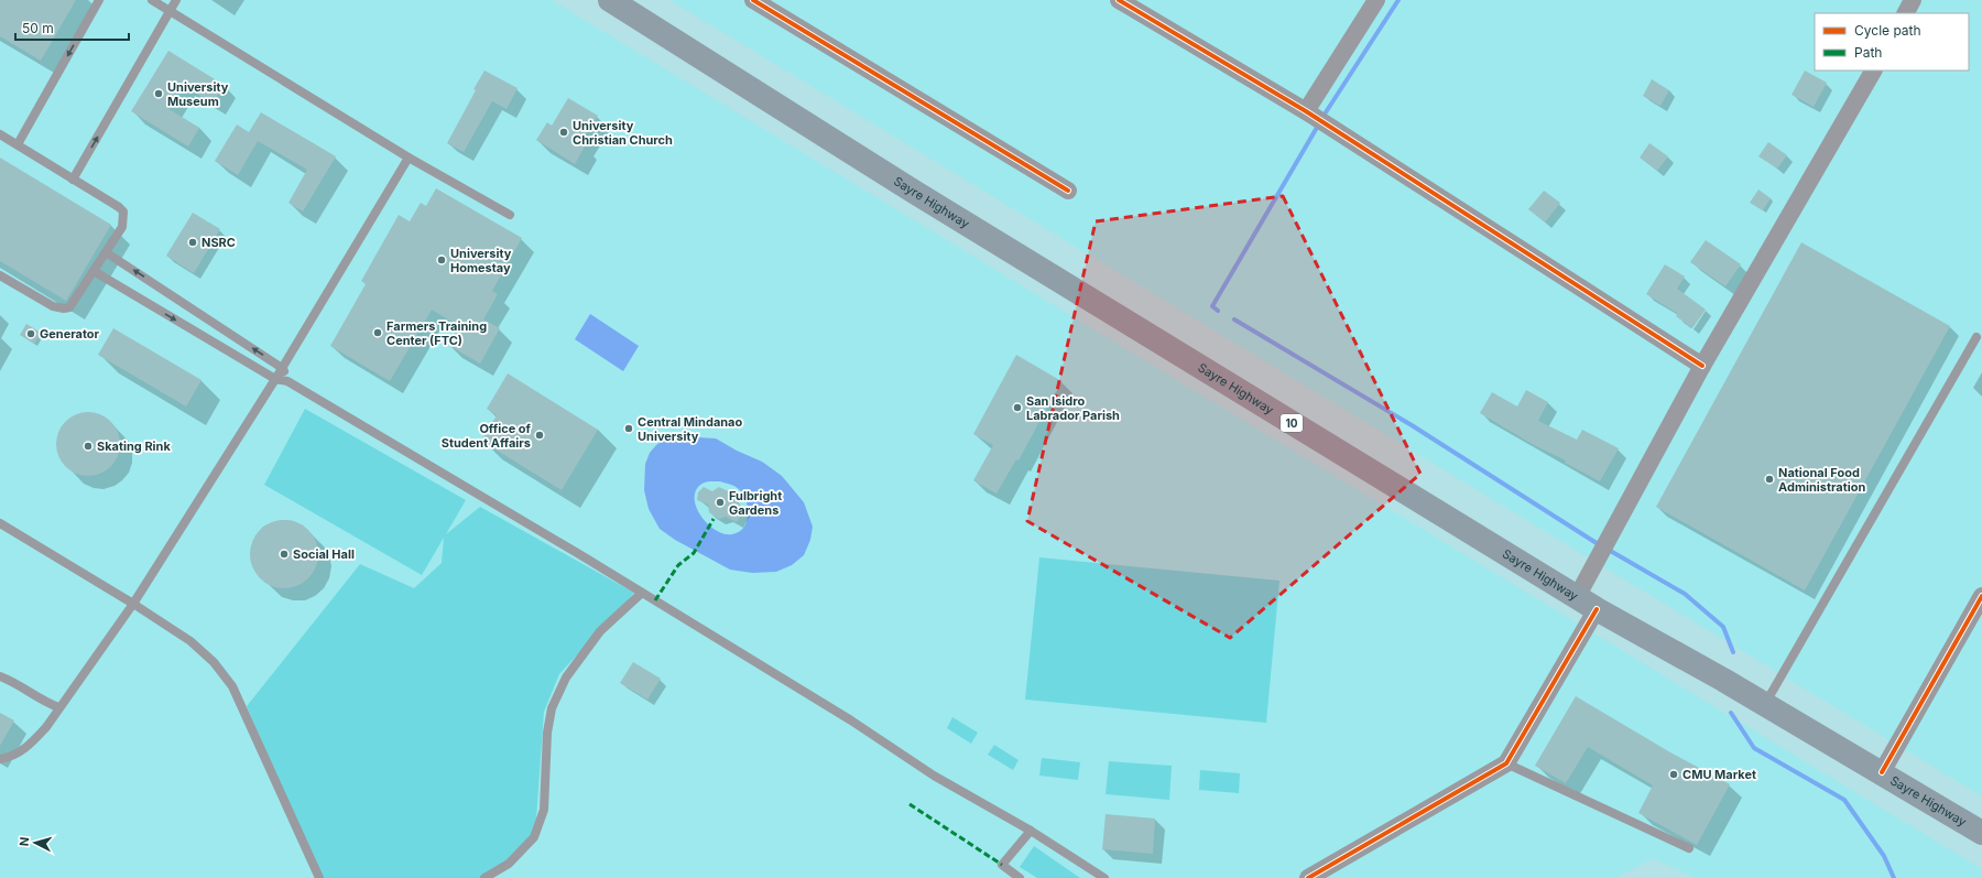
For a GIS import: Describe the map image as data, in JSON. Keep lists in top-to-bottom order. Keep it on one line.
{"streets":{"highway":["Sayre Highway","10"]},"places":["University Museum","University Christian Church","NSRC","University Homestay","Farmers Training Center (FTC)","Generator","San Isidro Labrador Parish","Central Mindanao University","Office of Student Affairs","Skating Rink","National Food Administration","Fulbright Gardens","Social Hall","CMU Market"],"legend":["Cycle path","Path"],"scale_bar":"50 m","north":"left"}
